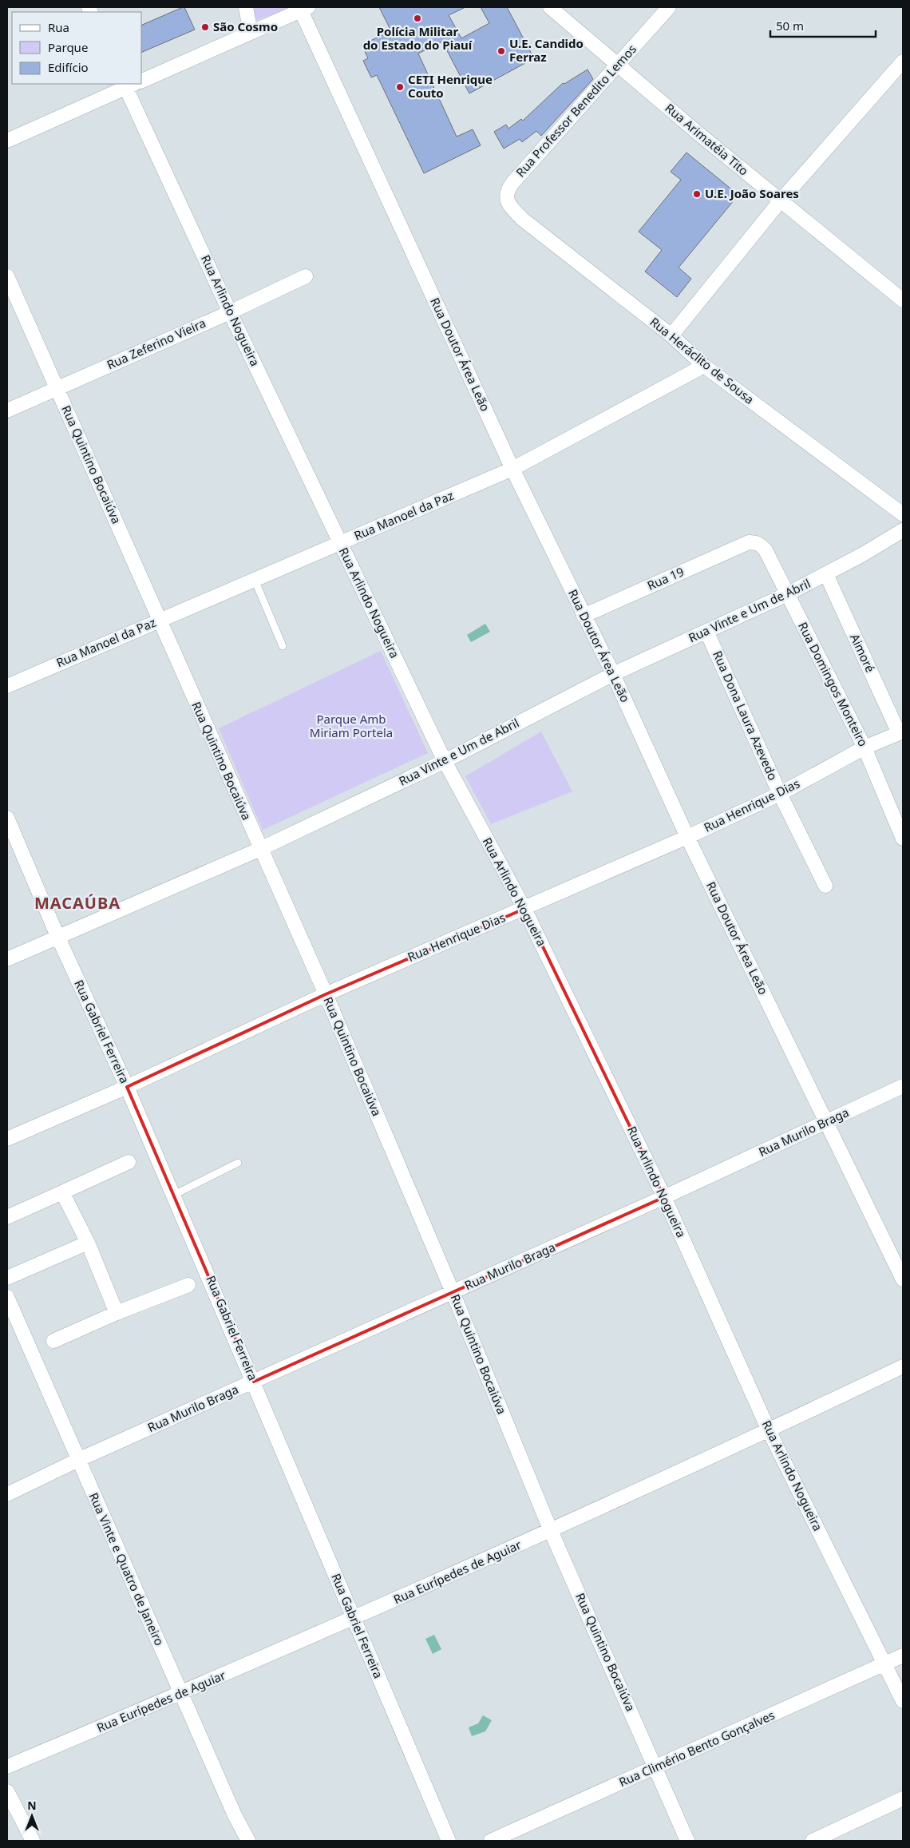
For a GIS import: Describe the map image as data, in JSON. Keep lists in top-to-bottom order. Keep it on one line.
{"streets":{"street":["Rua Professor Benedito Lemos","Rua Arimatéia Tito","Rua Arlindo Nogueira","Rua Zeferino Vieira","Rua Doutor Área Leão","Rua Heráclito de Sousa","Rua Quintino Bocaiúva","Rua Manoel da Paz","Rua 19","Rua Vinte e Um de Abril","Aimoré","Rua Domingos Monteiro","Rua Dona Laura Azevedo","Rua Henrique Dias","Rua Gabriel Ferreira","Rua Murilo Braga","Rua Vinte e Quatro de Janeiro","Rua Eurípedes de Aguiar","Rua Climério Bento Gonçalves"]},"crossings":[["Rua Professor Benedito Lemos","Rua Arimatéia Tito"],["Rua Professor Benedito Lemos","Rua Heráclito de Sousa"],["Rua Arlindo Nogueira","Rua Zeferino Vieira"],["Rua Arlindo Nogueira","Rua Manoel da Paz"],["Rua Arlindo Nogueira","Rua Vinte e Um de Abril"],["Rua Arlindo Nogueira","Rua Henrique Dias"],["Rua Arlindo Nogueira","Rua Murilo Braga"],["Rua Arlindo Nogueira","Rua Eurípedes de Aguiar"],["Rua Arlindo Nogueira","Rua Climério Bento Gonçalves"],["Rua Zeferino Vieira","Rua Quintino Bocaiúva"],["Rua Doutor Área Leão","Rua Manoel da Paz"],["Rua Doutor Área Leão","Rua 19"],["Rua Doutor Área Leão","Rua Vinte e Um de Abril"],["Rua Doutor Área Leão","Rua Henrique Dias"],["Rua Doutor Área Leão","Rua Murilo Braga"],["Rua Heráclito de Sousa","Rua Manoel da Paz"],["Rua Quintino Bocaiúva","Rua Manoel da Paz"],["Rua Quintino Bocaiúva","Rua Vinte e Um de Abril"],["Rua Quintino Bocaiúva","Rua Henrique Dias"],["Rua Quintino Bocaiúva","Rua Murilo Braga"],["Rua Quintino Bocaiúva","Rua Eurípedes de Aguiar"],["Rua Quintino Bocaiúva","Rua Climério Bento Gonçalves"],["Rua 19","Rua Domingos Monteiro"],["Rua Vinte e Um de Abril","Aimoré"],["Rua Vinte e Um de Abril","Rua Domingos Monteiro"],["Rua Vinte e Um de Abril","Rua Dona Laura Azevedo"],["Rua Vinte e Um de Abril","Rua Gabriel Ferreira"],["Aimoré","Rua Henrique Dias"],["Rua Domingos Monteiro","Rua Henrique Dias"],["Rua Dona Laura Azevedo","Rua Henrique Dias"],["Rua Henrique Dias","Rua Gabriel Ferreira"],["Rua Gabriel Ferreira","Rua Murilo Braga"],["Rua Gabriel Ferreira","Rua Eurípedes de Aguiar"],["Rua Murilo Braga","Rua Vinte e Quatro de Janeiro"],["Rua Vinte e Quatro de Janeiro","Rua Eurípedes de Aguiar"]],"districts":["MACAÚBA"],"parks":["Parque Amb Miriam Portela"],"places":["Polícia Militar do Estado do Piauí","São Cosmo","U.E. Candido Ferraz","CETI Henrique Couto","U.E. João Soares"],"legend":["Rua","Parque","Edifício"],"scale_bar":"50 m","north":"top"}
